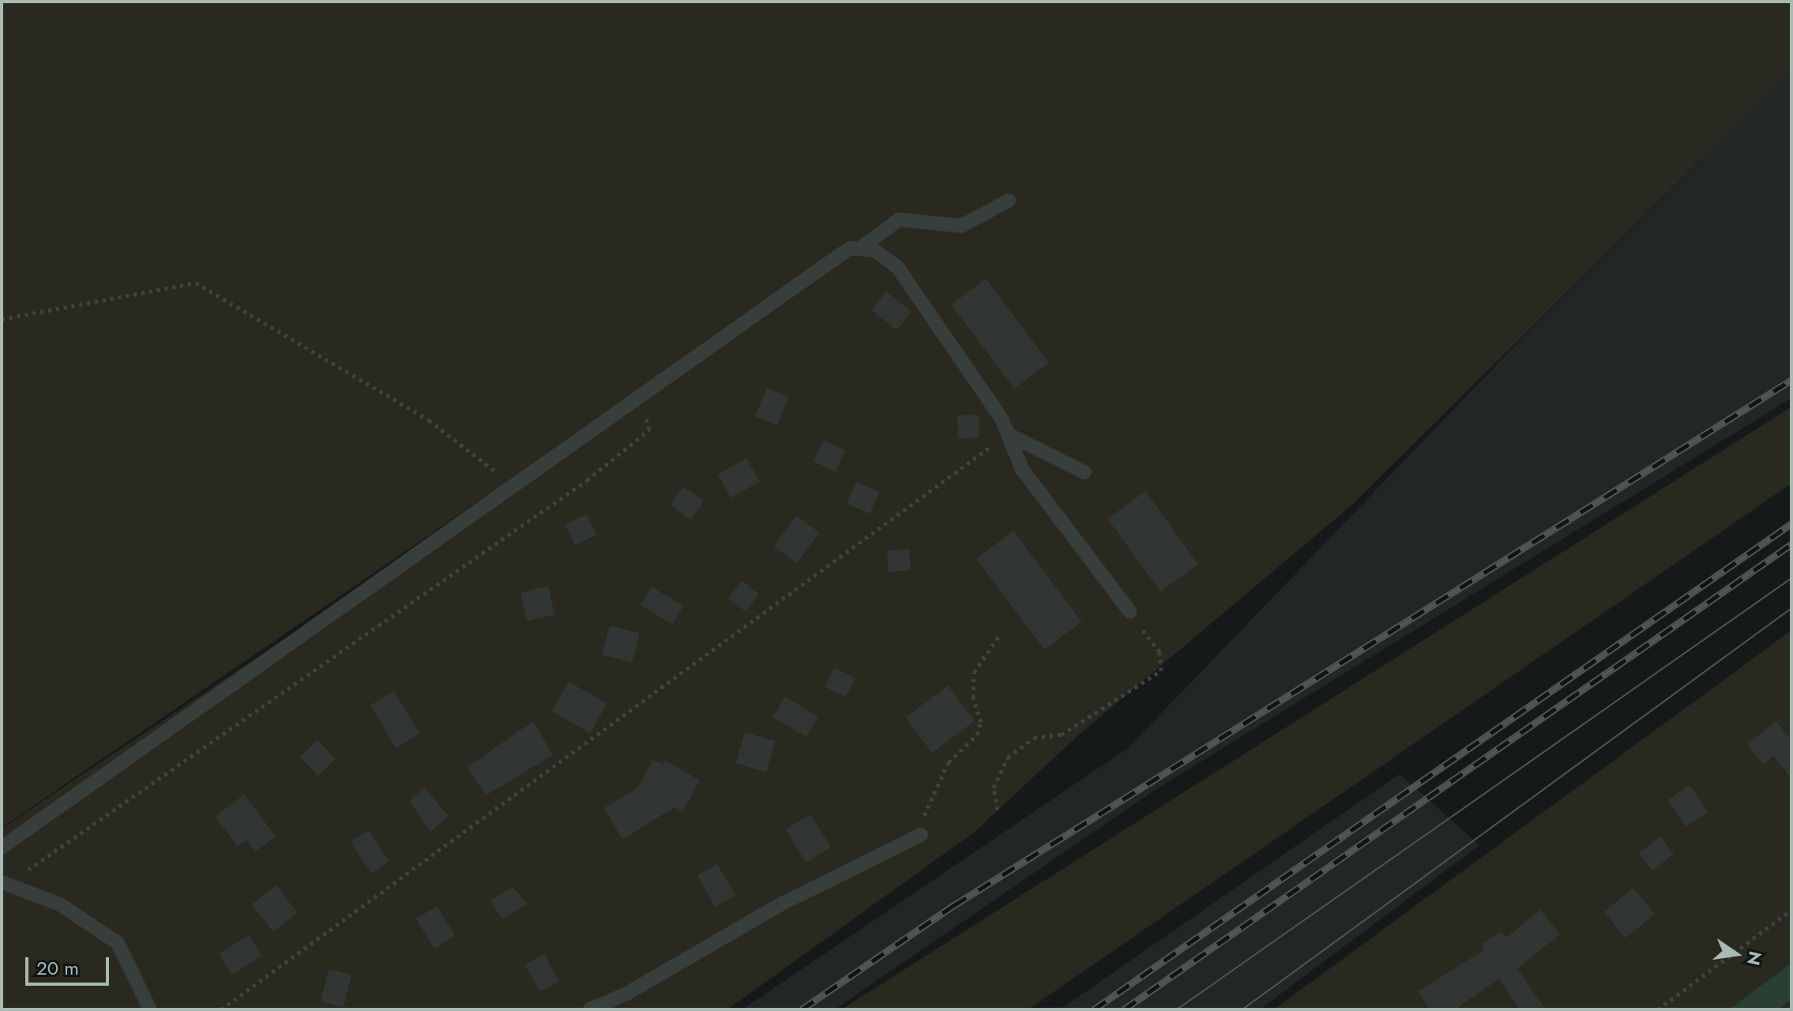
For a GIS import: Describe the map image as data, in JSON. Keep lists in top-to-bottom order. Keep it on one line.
{"scale_bar":"20 m","north":"right"}
